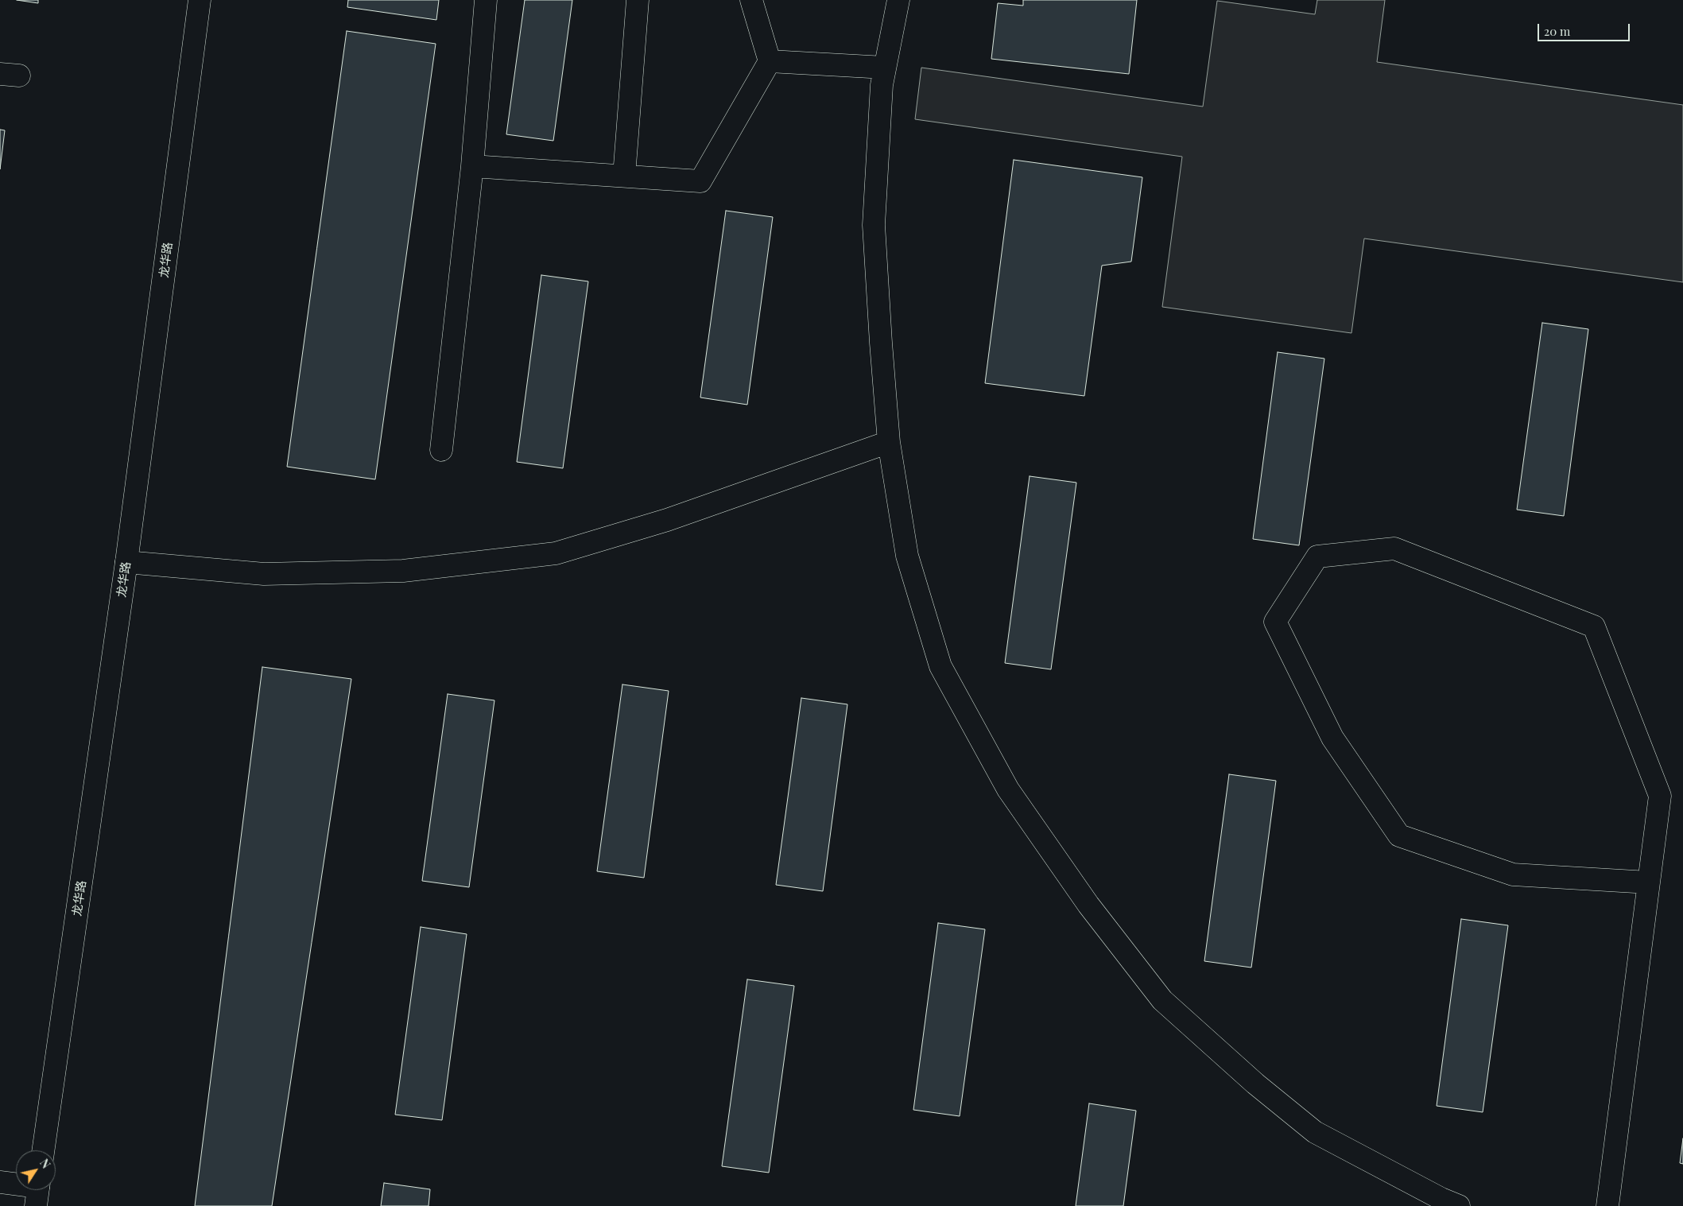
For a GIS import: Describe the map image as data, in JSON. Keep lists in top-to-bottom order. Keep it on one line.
{"streets":{"street":["龙华路"]},"scale_bar":"20 m","north":"top right"}
